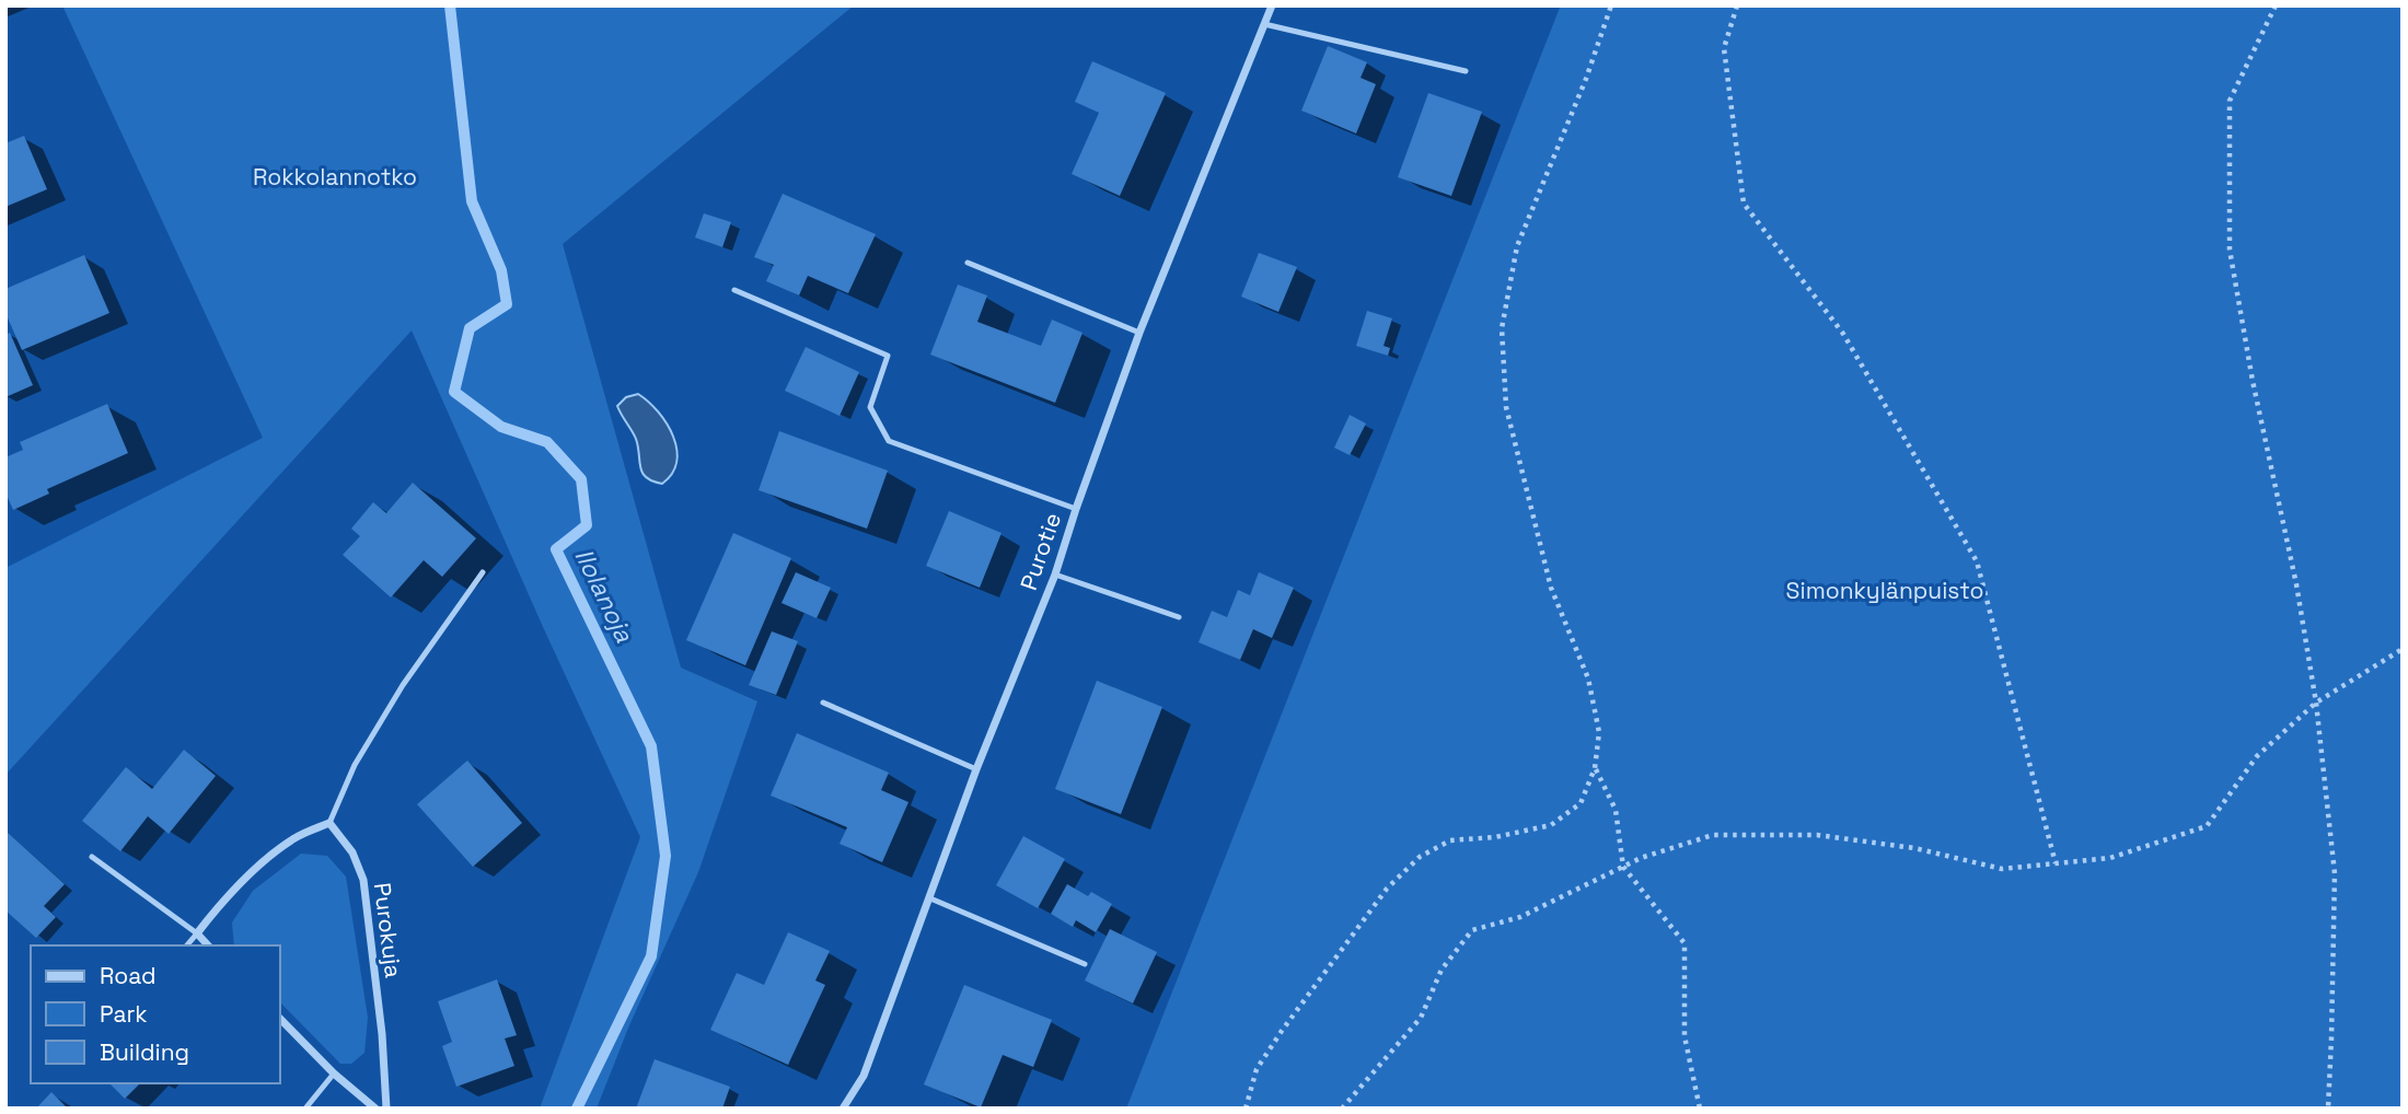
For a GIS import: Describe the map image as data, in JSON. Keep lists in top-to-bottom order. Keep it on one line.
{"streets":{"street":["Purotie","Purokuja"]},"water":["Ilolanoja"],"parks":["Rokkolannotko","Simonkylänpuisto"],"legend":["Road","Park","Building"]}
